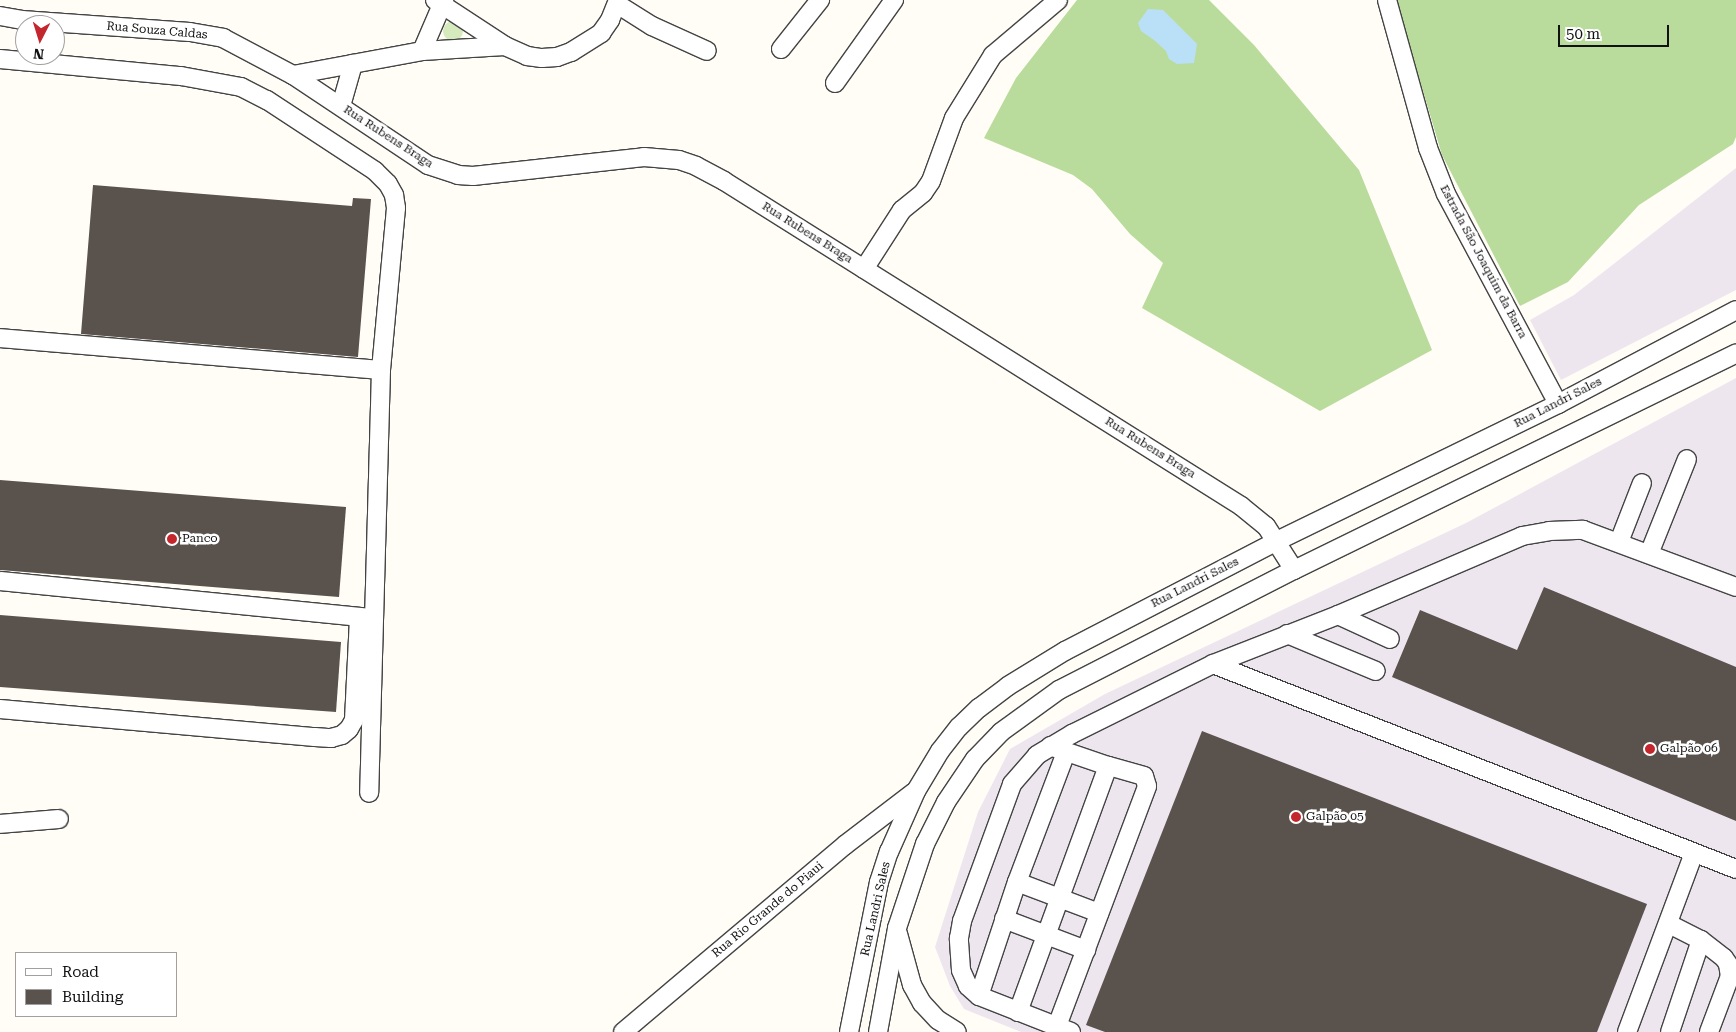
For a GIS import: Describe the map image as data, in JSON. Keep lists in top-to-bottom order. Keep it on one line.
{"streets":{"street":["Rua Souza Caldas","Rua Rubens Braga","Estrada São Joaquim da Barra","Rua Landri Sales","Rua Rio Grande do Piaui"]},"crossings":[["Rua Souza Caldas","Rua Rubens Braga"],["Rua Rubens Braga","Rua Landri Sales"],["Estrada São Joaquim da Barra","Rua Landri Sales"],["Rua Landri Sales","Rua Rio Grande do Piaui"]],"places":["Panco","Galpão 06","Galpão 05"],"legend":["Road","Building"],"scale_bar":"50 m","north":"bottom"}
